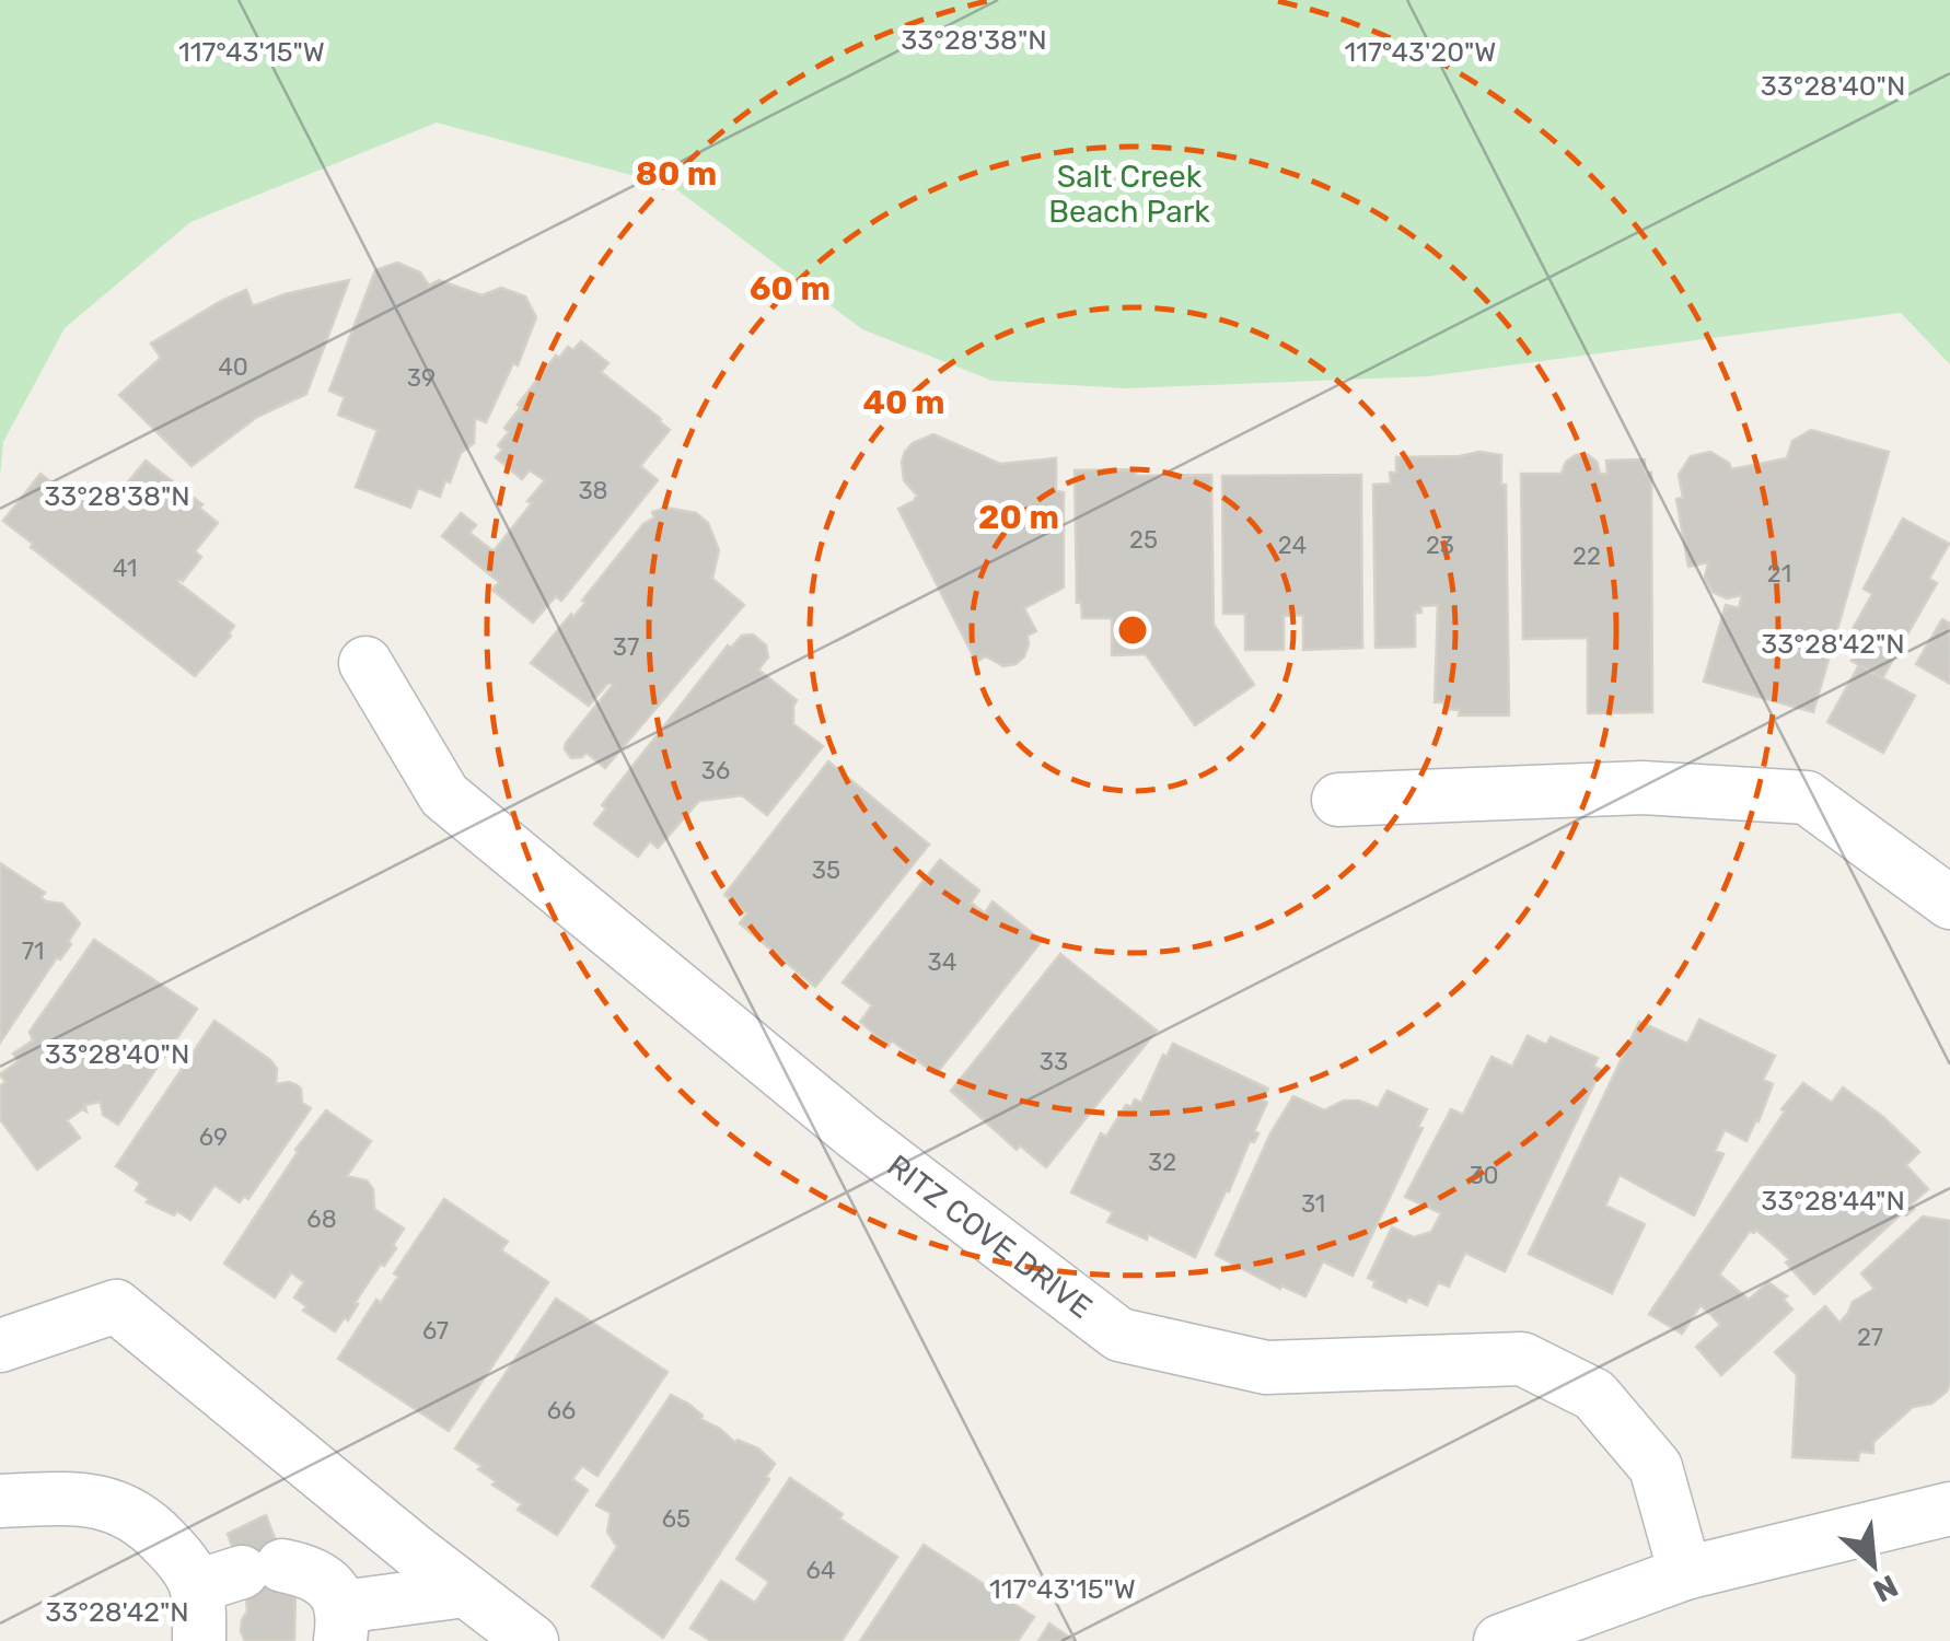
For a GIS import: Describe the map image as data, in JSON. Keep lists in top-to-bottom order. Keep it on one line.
{"streets":{"street":["RITZ COVE DRIVE"]},"parks":["Salt Creek Beach Park"],"house_numbers":["40","39","38","25","24","23","22","41","21","37","36","35","71","34","33","69","32","30","31","68","67","27","66","65","64"],"north":"bottom right","coordinates":["33°28'38\"N","117°43'15\"W","117°43'20\"W","33°28'40\"N","33°28'42\"N","33°28'44\"N"],"rings":["80 m","60 m","40 m","20 m"]}
